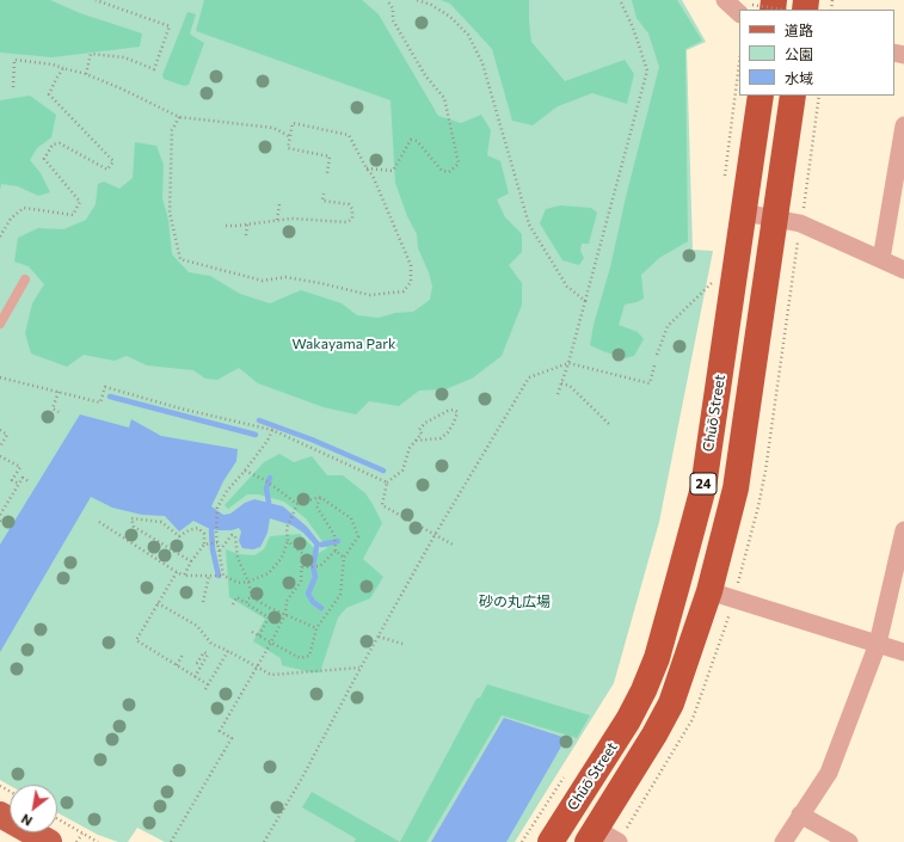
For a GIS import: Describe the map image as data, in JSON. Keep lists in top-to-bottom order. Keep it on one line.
{"streets":{"highway":["Chūō Street","24"]},"parks":["Wakayama Park","砂の丸広場"],"legend":["道路","公園","水域"],"north":"bottom left"}
